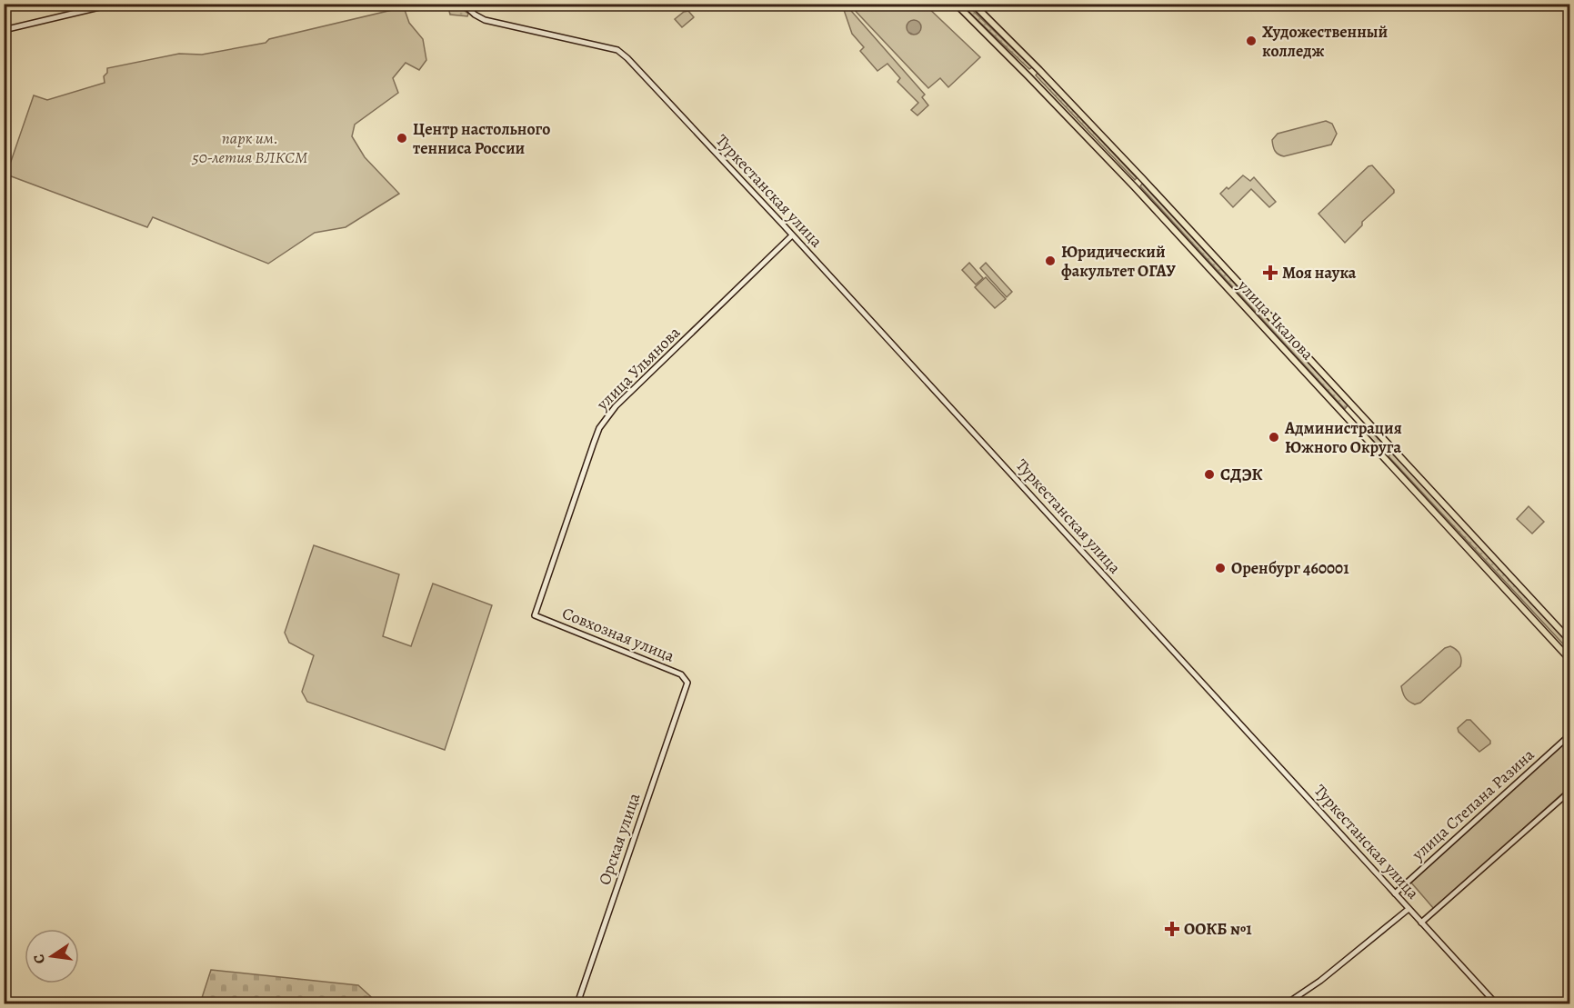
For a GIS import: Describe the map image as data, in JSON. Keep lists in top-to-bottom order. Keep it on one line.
{"streets":{"main road":["Туркестанская улица","улица Чкалова","улица Ульянова","Совхозная улица","улица Степана Разина","Орская улица"]},"crossings":[["Туркестанская улица","улица Ульянова"],["Туркестанская улица","улица Степана Разина"],["улица Ульянова","Совхозная улица"],["Совхозная улица","Орская улица"]],"parks":["парк им. 50-летия ВЛКСМ"],"places":{"other":["Художественный колледж","Центр настольного тенниса России","Юридический факультет ОГАУ","Администрация Южного Округа","СДЭК","Оренбург 460001"],"health":["Моя наука","ООКБ №1"]},"north":"left"}
